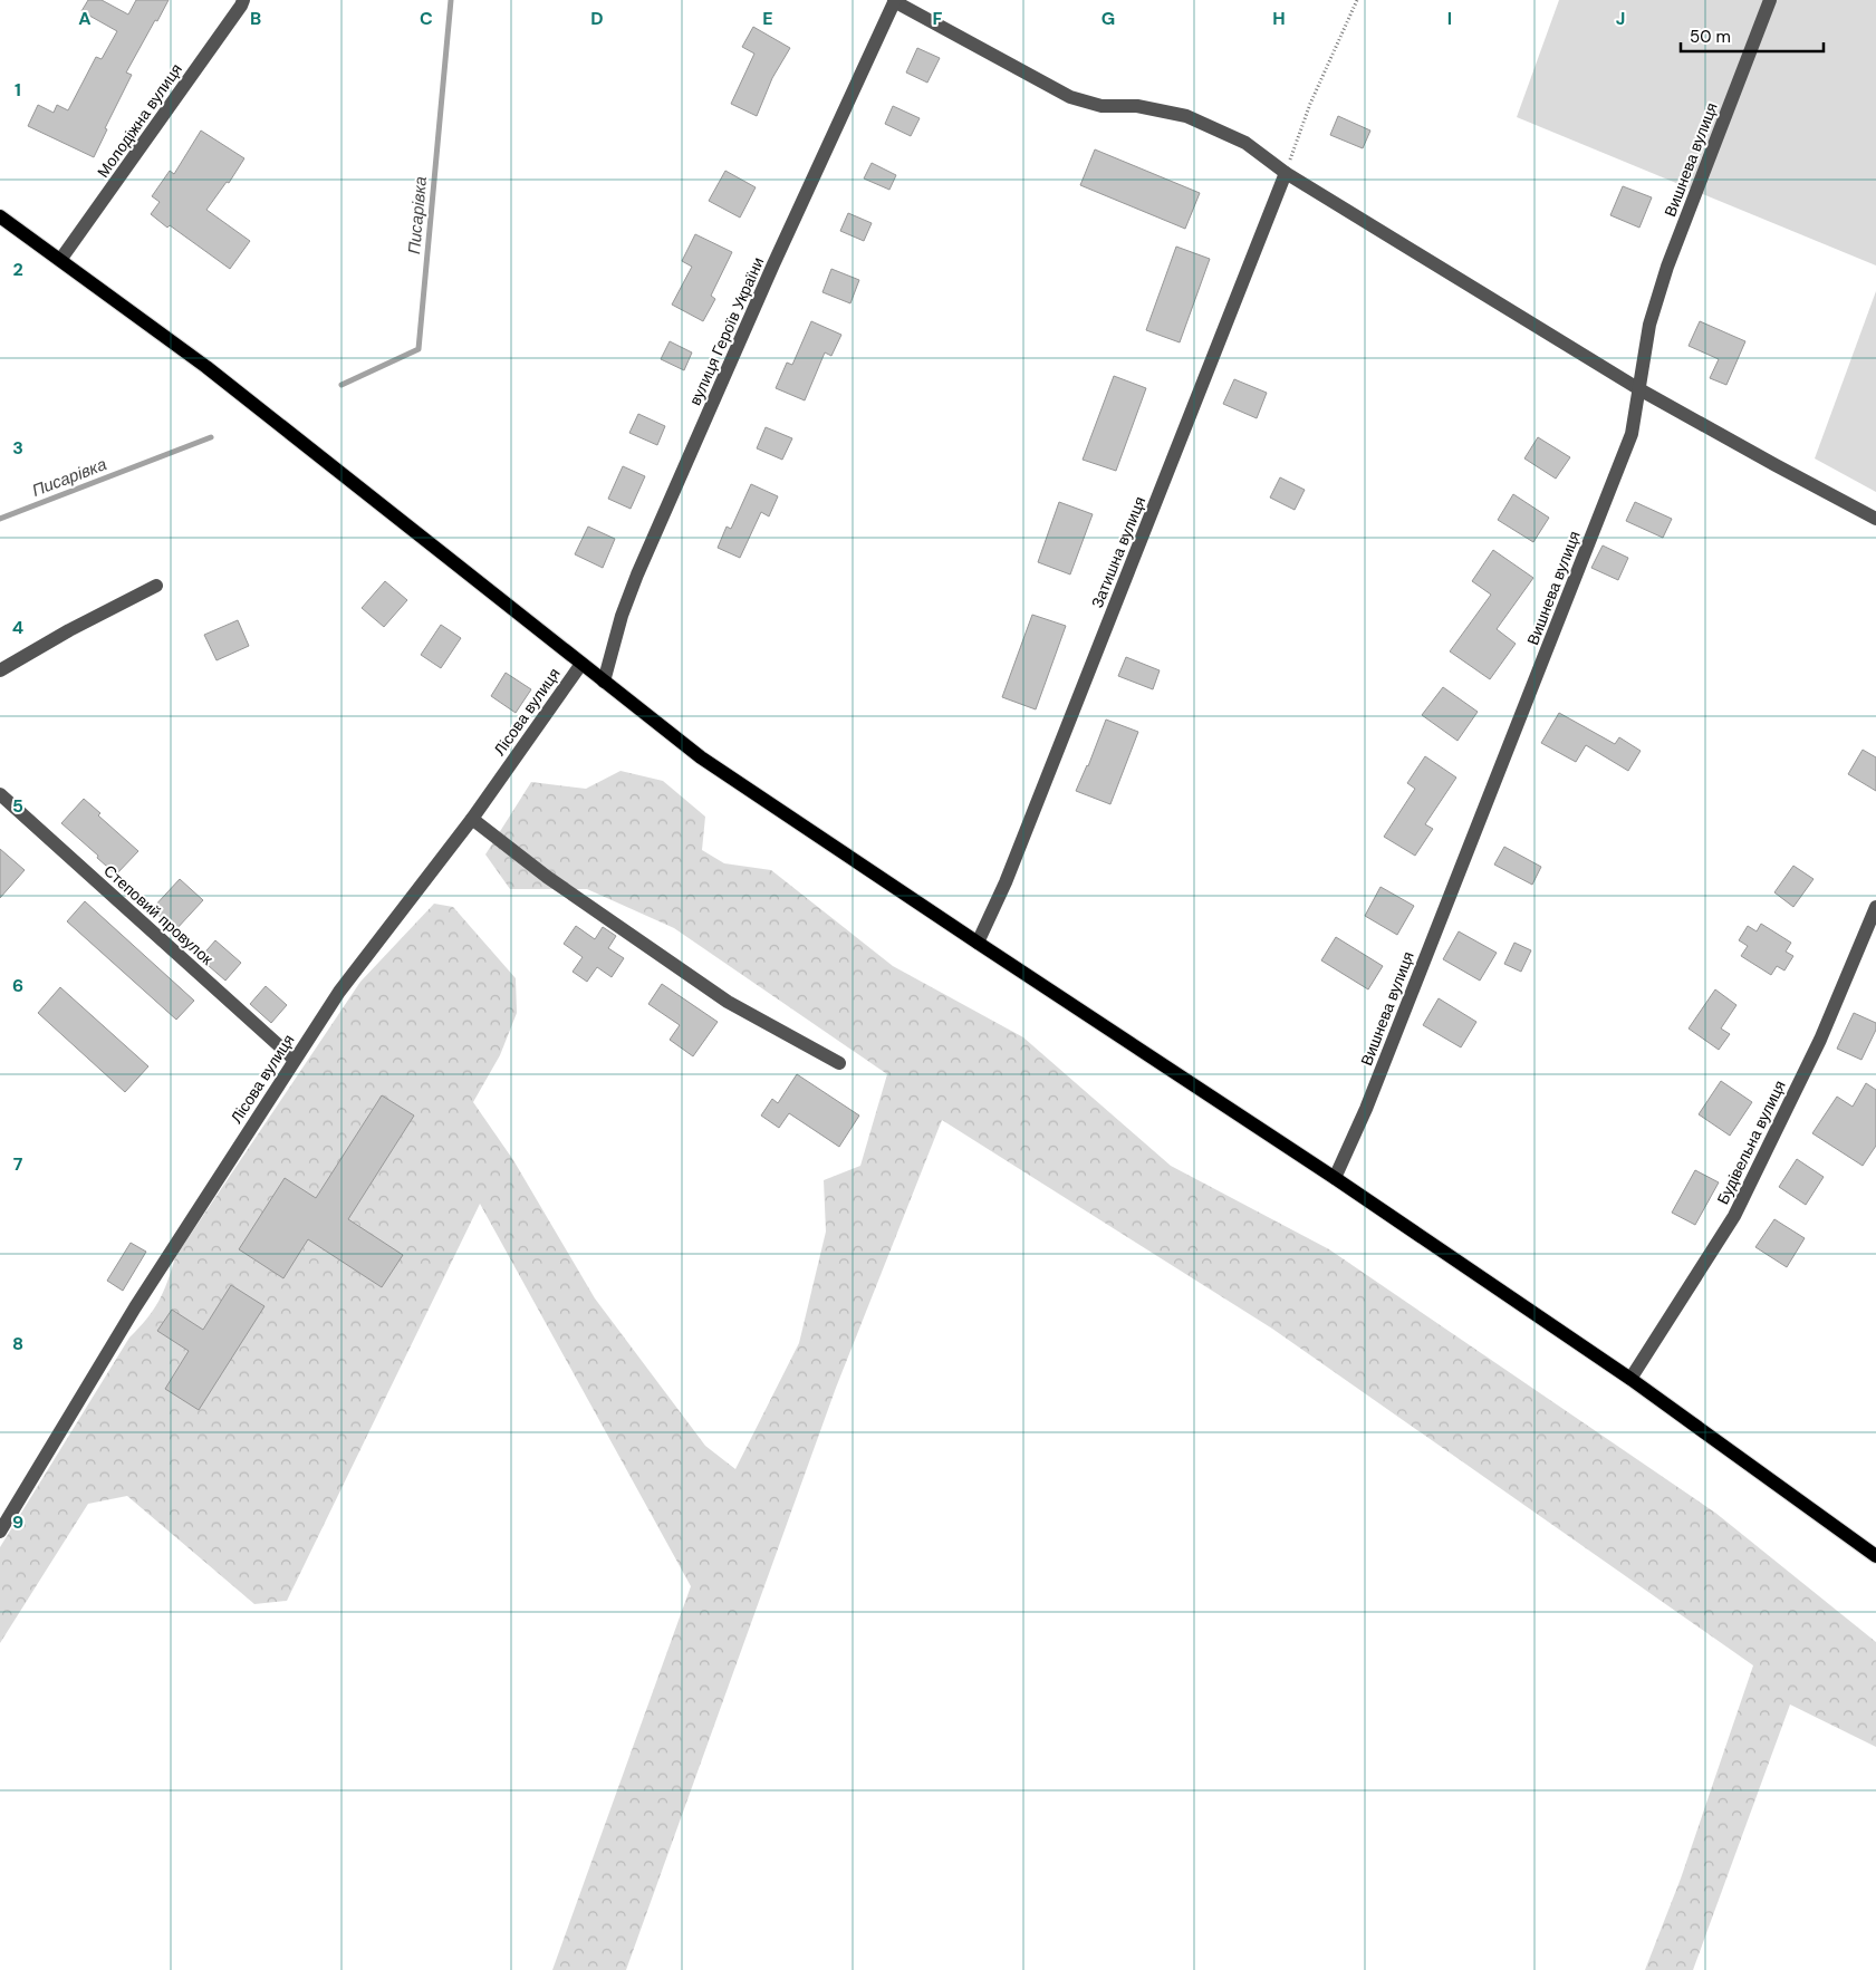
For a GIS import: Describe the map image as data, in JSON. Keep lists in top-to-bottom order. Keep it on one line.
{"streets":{"street":["Молодіжна вулиця","Вишнева вулиця","вулиця Героїв України","Затишна вулиця","Лісова вулиця","Степовий провулок","Будівельна вулиця"]},"crossings":[["Лісова вулиця","Степовий провулок"]],"water":["Писарівка"],"scale_bar":"50 m","grid":{"columns":["A","B","C","D","E","F","G","H","I","J"],"rows":["1","2","3","4","5","6","7","8","9"]}}
